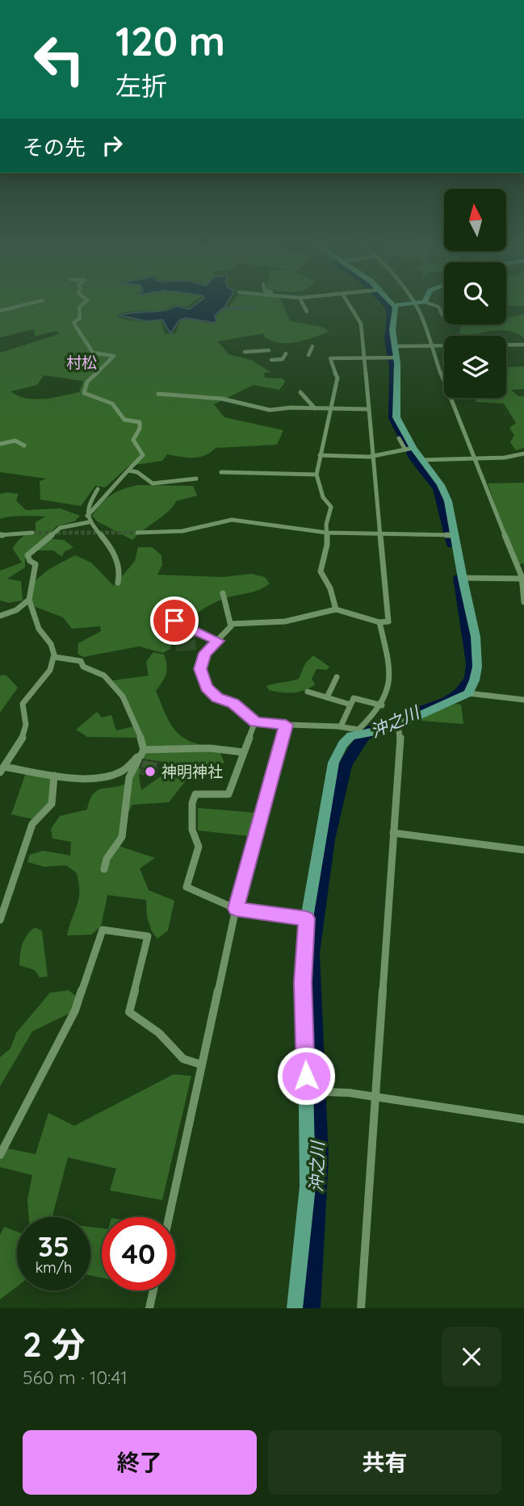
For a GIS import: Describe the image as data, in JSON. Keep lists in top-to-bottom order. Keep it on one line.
{"districts":["村松"],"water":["沖之川"],"places":["神明神社"],"north":"top","page":{"turn":["120 m","左折"],"then":"その先","speed":"35 km/h","limit":"40","heading":["2 分","560 m · 10:41"],"buttons":["終了","共有"]}}
